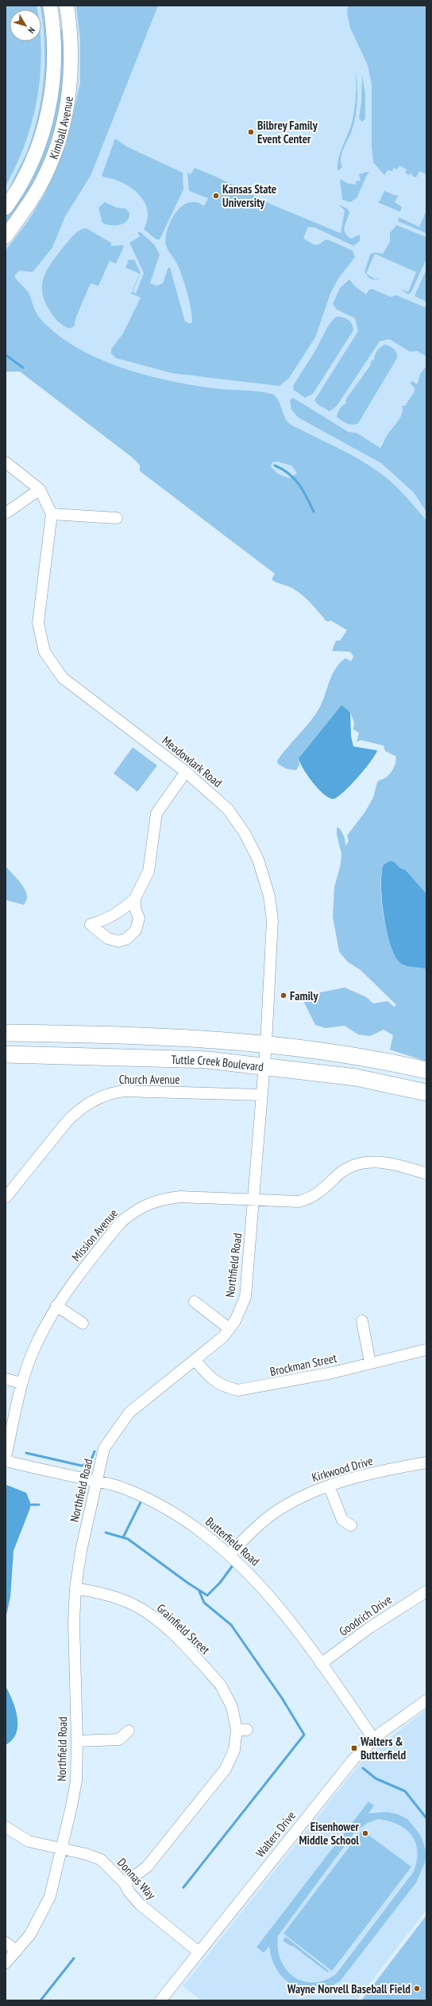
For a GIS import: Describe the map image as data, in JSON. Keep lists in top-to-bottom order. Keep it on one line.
{"streets":{"highway":["Tuttle Creek Boulevard"],"main road":["Kimball Avenue"],"street":["Meadowlark Road","Church Avenue","Mission Avenue","Northfield Road","Brockman Street","Kirkwood Drive","Butterfield Road","Goodrich Drive","Grainfield Street","Walters Drive","Donnas Way"]},"crossings":[["Meadowlark Road","Tuttle Creek Boulevard"],["Meadowlark Road","Northfield Road"],["Tuttle Creek Boulevard","Northfield Road"],["Church Avenue","Northfield Road"],["Mission Avenue","Northfield Road"],["Northfield Road","Brockman Street"],["Northfield Road","Butterfield Road"],["Northfield Road","Grainfield Street"],["Northfield Road","Donnas Way"],["Kirkwood Drive","Butterfield Road"],["Butterfield Road","Goodrich Drive"],["Butterfield Road","Walters Drive"],["Grainfield Street","Donnas Way"],["Walters Drive","Donnas Way"]],"places":{"other":["Bilbrey Family Event Center","Kansas State University","Family","Eisenhower Middle School","Wayne Norvell Baseball Field"],"transit":["Walters & Butterfield"]},"north":"bottom right"}
